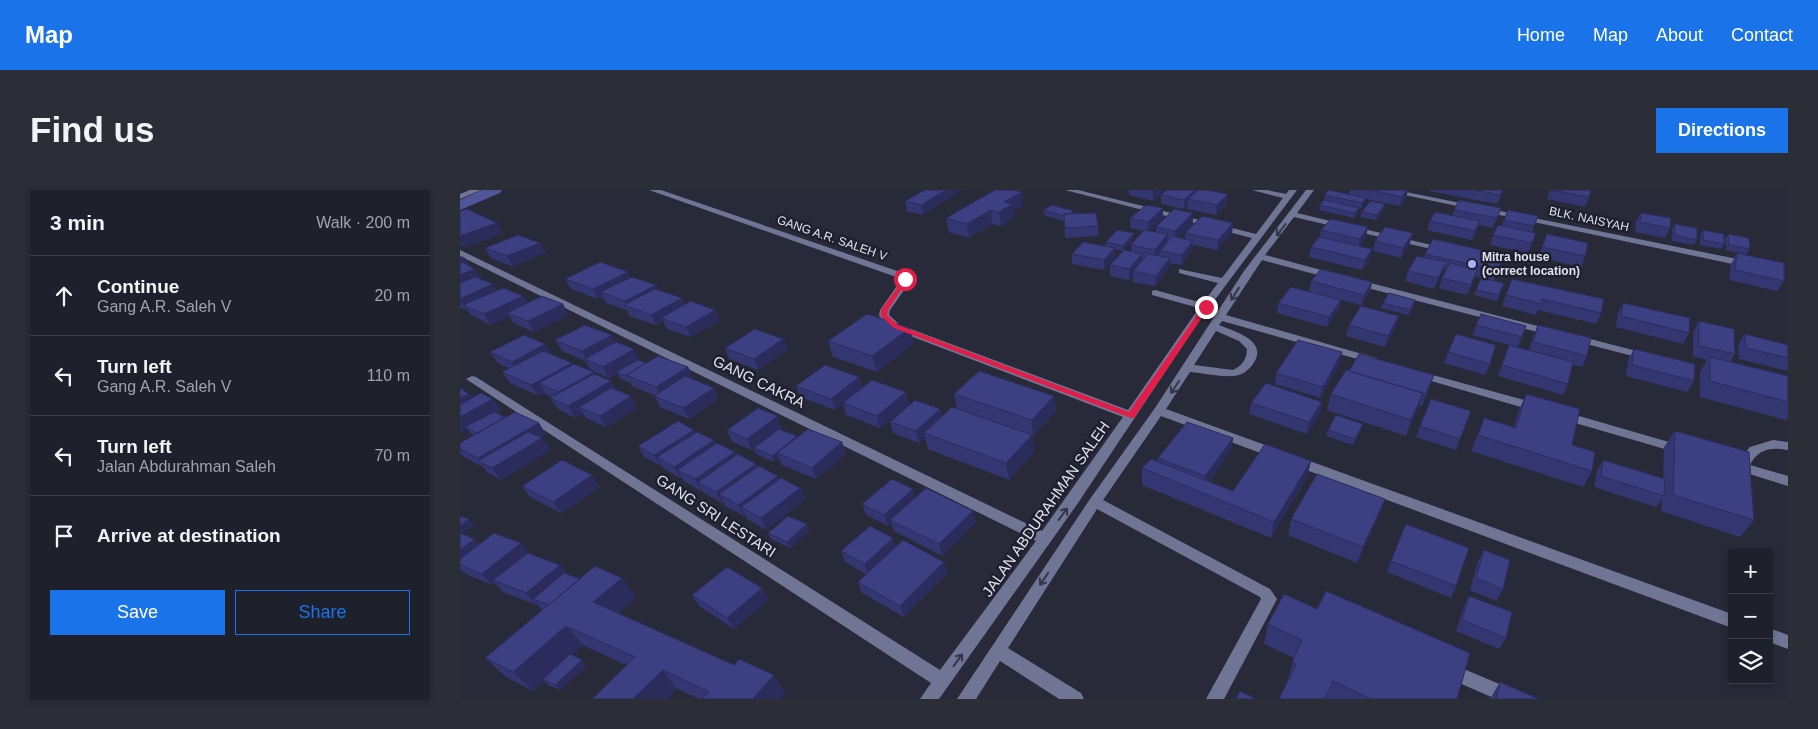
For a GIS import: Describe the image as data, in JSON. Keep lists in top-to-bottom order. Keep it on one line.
{"streets":{"street":["BLK. NAISYAH","GANG A.R. SALEH V","GANG CAKRA","JALAN ABDURAHMAN SALEH","GANG SRI LESTARI"]},"crossings":[["GANG A.R. SALEH V","JALAN ABDURAHMAN SALEH"],["GANG CAKRA","JALAN ABDURAHMAN SALEH"],["JALAN ABDURAHMAN SALEH","GANG SRI LESTARI"]],"places":["Mitra house (correct location)"],"page":{"header":"Map","nav":["Home","Map","About","Contact"],"buttons":["Directions",["Save","Share"]],"title":"Find us","heading":["3 min","Walk · 200 m"],"list":[["Continue","Gang A.R. Saleh V","20 m"],["Turn left","Gang A.R. Saleh V","110 m"],["Turn left","Jalan Abdurahman Saleh","70 m"],"Arrive at destination"],"map_buttons":["+","−"]}}
